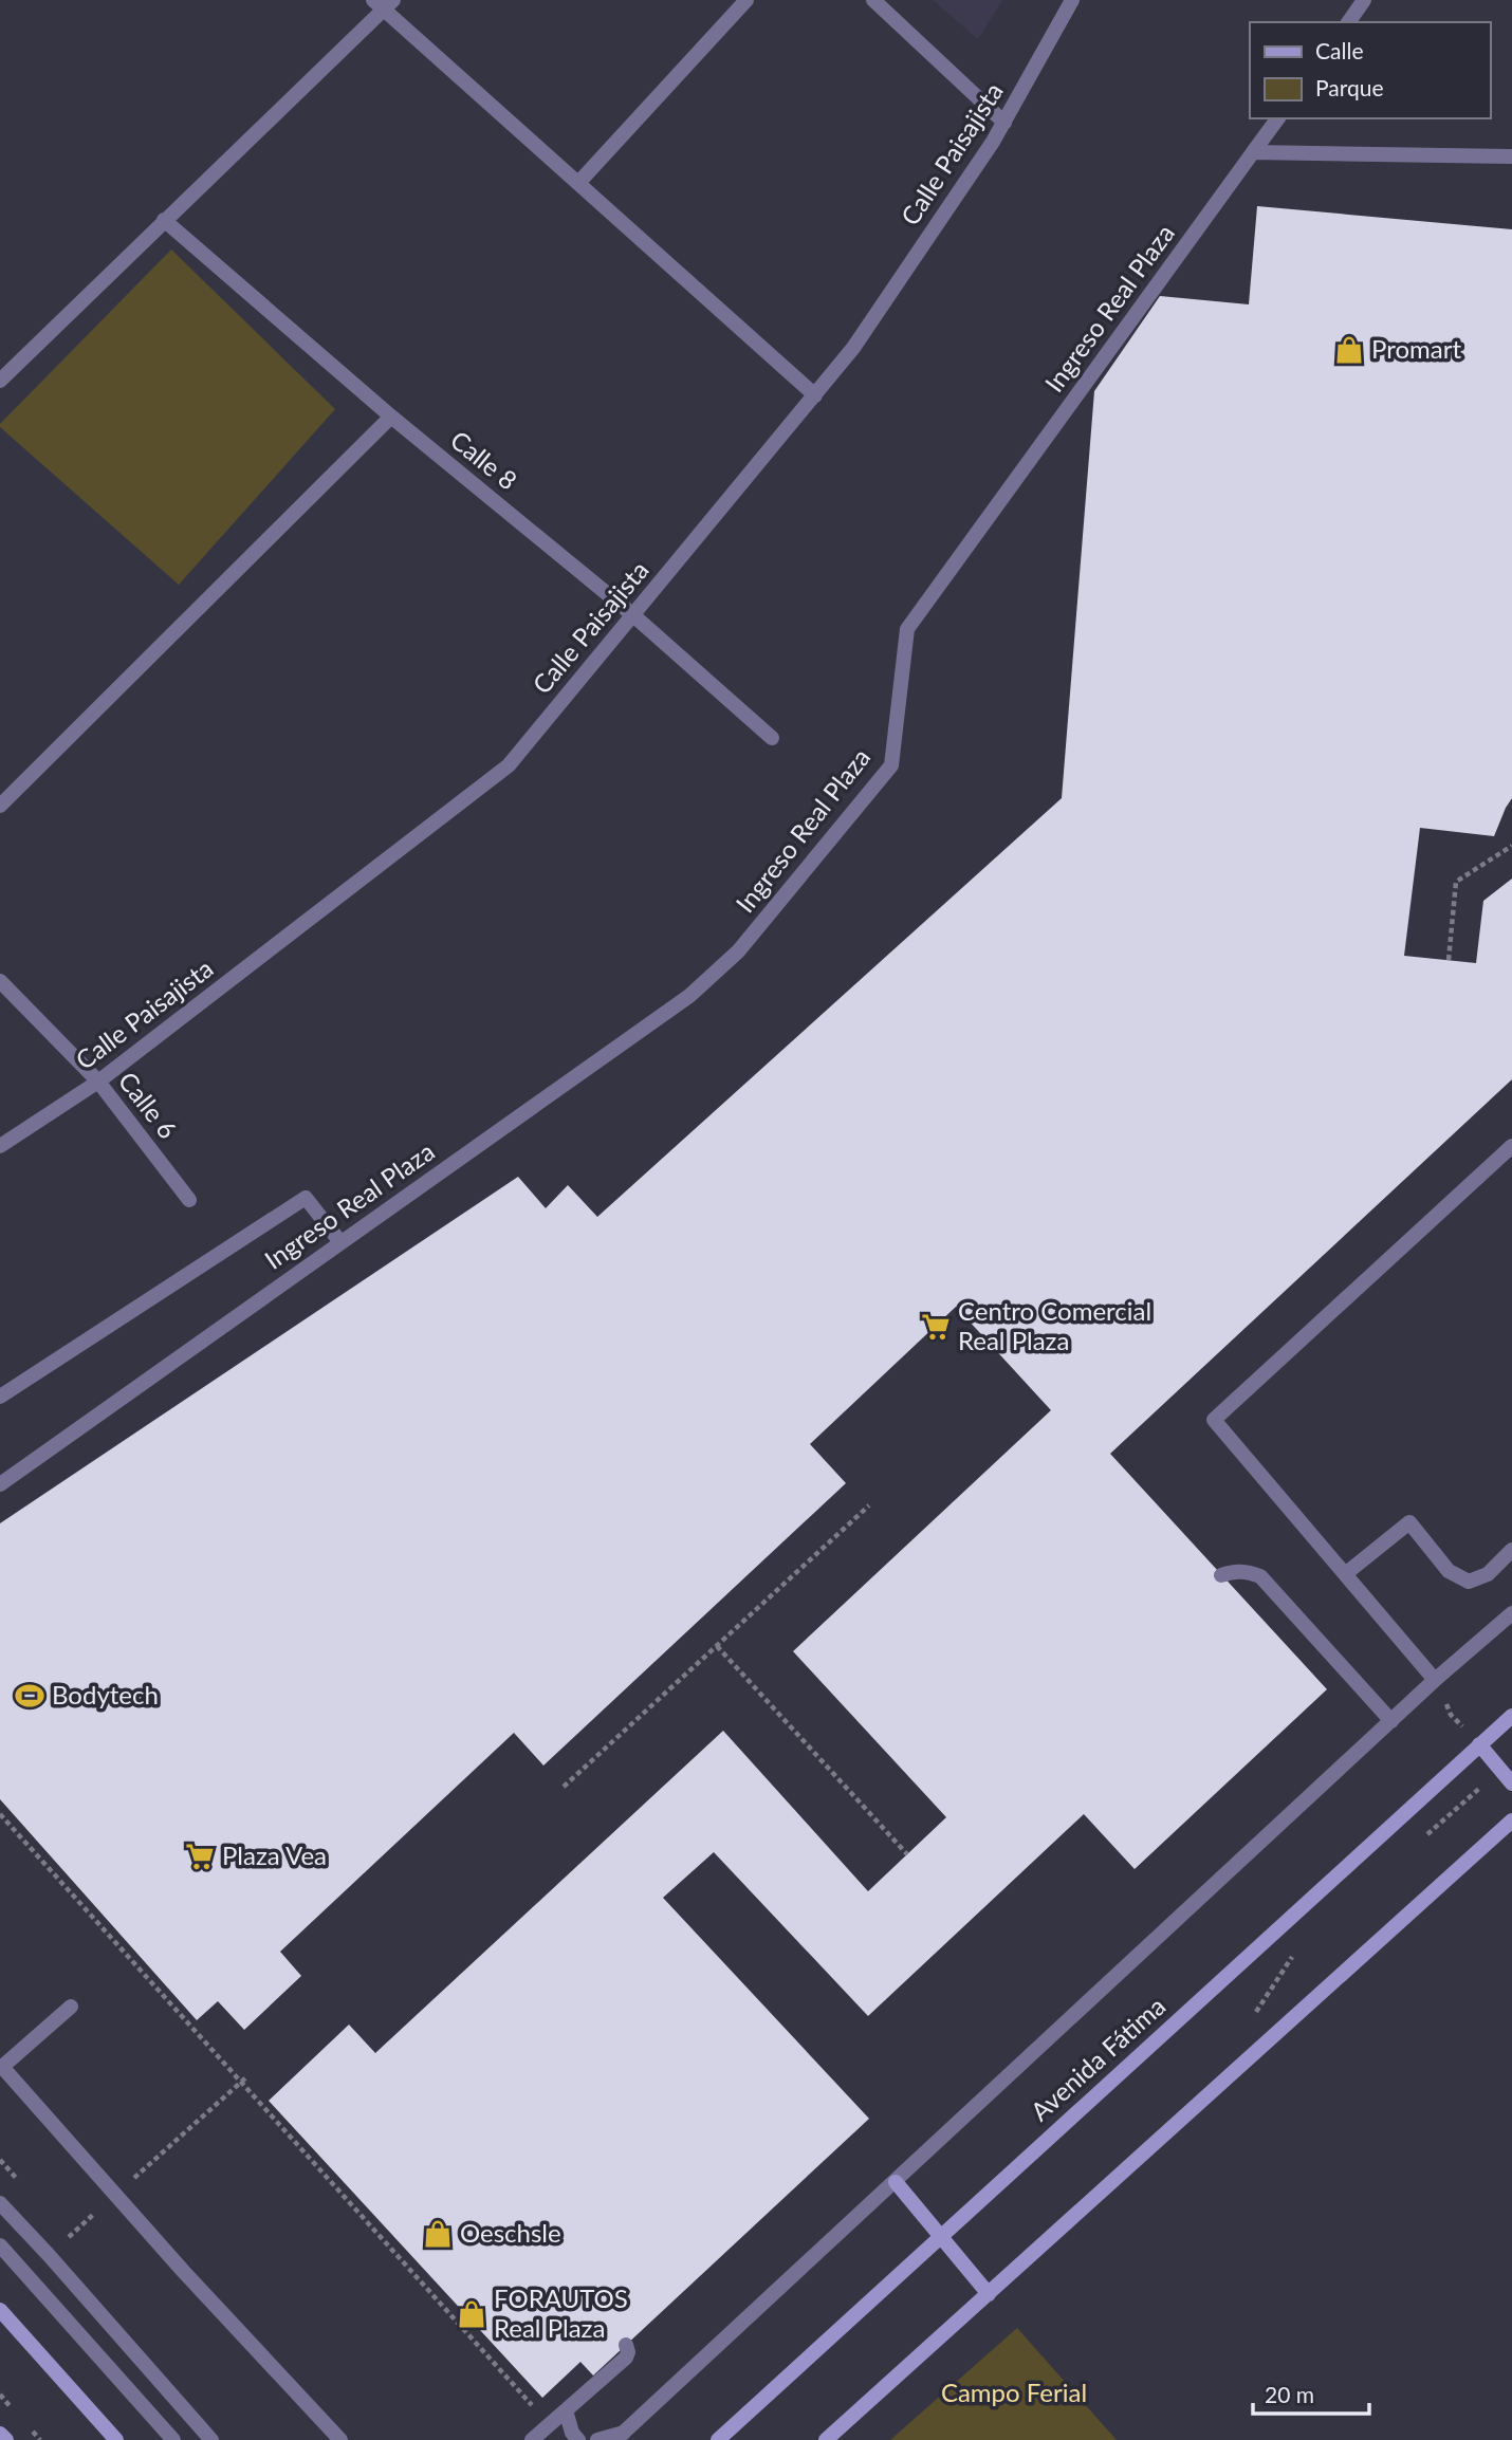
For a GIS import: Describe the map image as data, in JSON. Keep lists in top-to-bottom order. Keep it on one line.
{"streets":{"main road":["Avenida Fátima"],"street":["Calle Paisajista","Ingreso Real Plaza","Calle 8","Calle 6"]},"crossings":[["Calle Paisajista","Calle 8"],["Calle Paisajista","Calle 6"]],"parks":["Campo Ferial"],"places":{"shop":["Promart","Oeschsle","FORAUTOS Real Plaza"],"supermarket":["Centro Comercial Real Plaza","Plaza Vea"],"sports":["Bodytech"]},"legend":["Calle","Parque"],"scale_bar":"20 m"}
